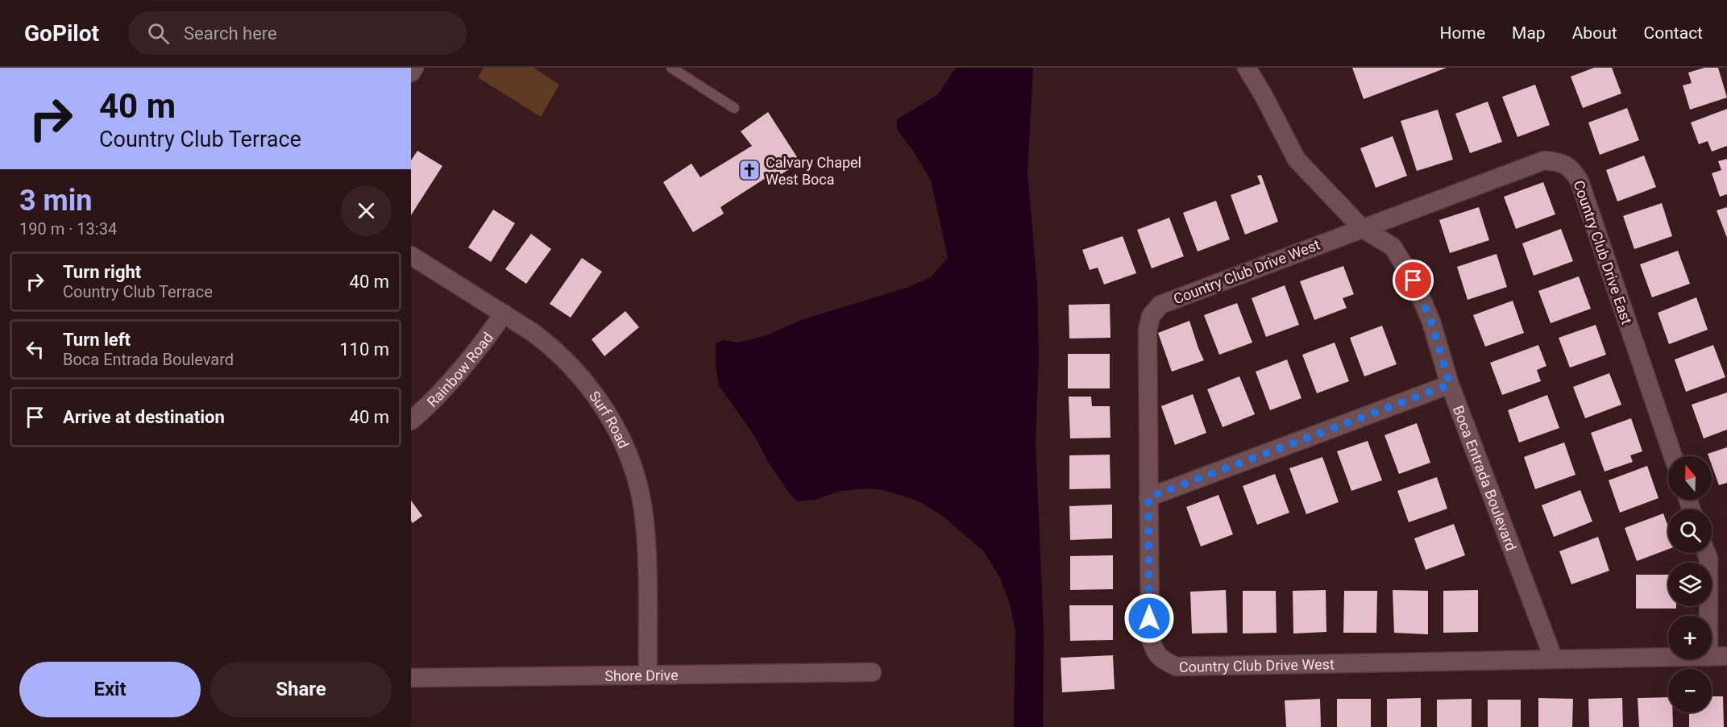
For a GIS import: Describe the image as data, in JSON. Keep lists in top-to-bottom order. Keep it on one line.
{"streets":{"street":["Country Club Drive East","Country Club Drive West","Rainbow Road","Surf Road","Boca Entrada Boulevard","Shore Drive"]},"crossings":[["Country Club Drive East","Country Club Drive West"],["Country Club Drive East","Boca Entrada Boulevard"],["Country Club Drive West","Boca Entrada Boulevard"],["Rainbow Road","Surf Road"],["Surf Road","Shore Drive"]],"places":{"church":["Calvary Chapel West Boca"]},"north":"top","page":{"header":"GoPilot","search":"Search here","nav":["Home","Map","About","Contact"],"turn":["40 m","Country Club Terrace"],"heading":["3 min","190 m · 13:34"],"list":[{"name":"Turn right","note":"Country Club Terrace","value":"40 m"},{"name":"Turn left","note":"Boca Entrada Boulevard","value":"110 m"},{"name":"Arrive at destination","value":"40 m"}],"map_buttons":["+","−"],"buttons":["Exit","Share"]}}
